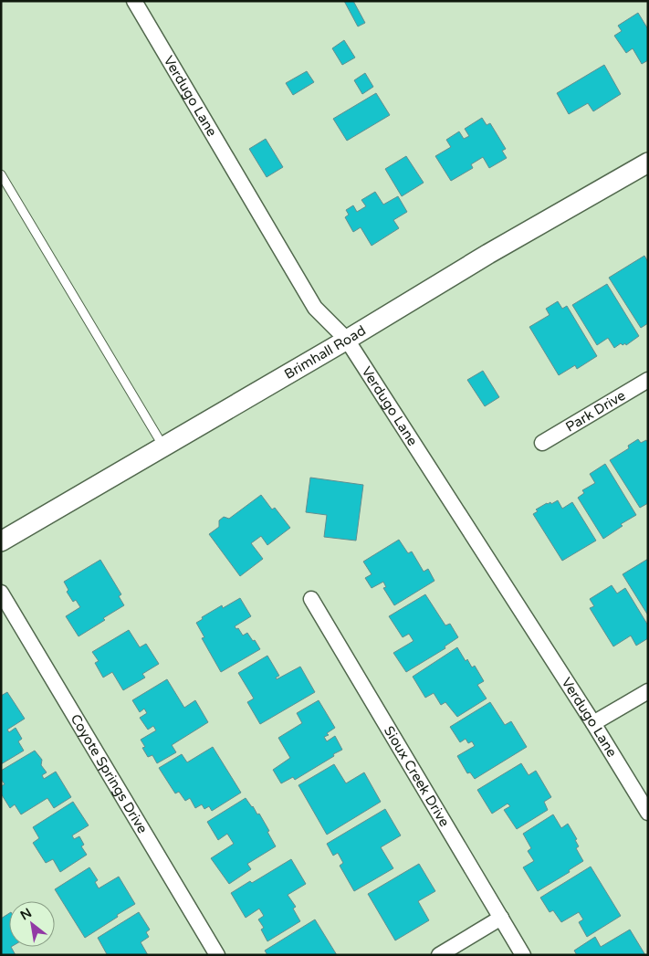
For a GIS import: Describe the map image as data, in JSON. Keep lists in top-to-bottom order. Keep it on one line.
{"streets":{"street":["Verdugo Lane","Brimhall Road","Park Drive","Coyote Springs Drive","Sioux Creek Drive"]},"crossings":[["Verdugo Lane","Brimhall Road"]],"north":"top left"}
